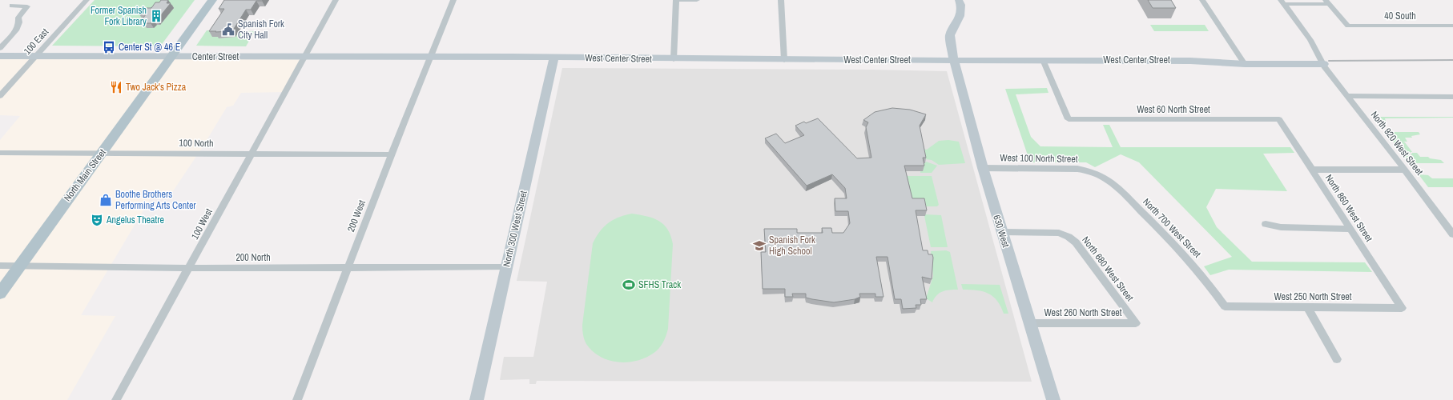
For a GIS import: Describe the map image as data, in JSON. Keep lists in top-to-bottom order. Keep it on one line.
{"streets":{"main road":["North Main Street"],"street":["40 South","100 East","Center Street","West Center Street","West 60 North Street","100 North","North 920 West Street","West 100 North Street","North 860 West Street","200 West","100 West","North 700 West Street","North 300 West Street","630 West","200 North","North 680 West Street","West 250 North Street","West 260 North Street"]},"crossings":[["100 East","Center Street"],["Center Street","West Center Street"],["Center Street","North Main Street"],["Center Street","200 West"],["Center Street","100 West"],["West Center Street","West 60 North Street"],["West Center Street","North 920 West Street"],["West Center Street","200 West"],["West Center Street","North 300 West Street"],["West Center Street","630 West"],["West 60 North Street","North 860 West Street"],["100 North","North Main Street"],["100 North","200 West"],["100 North","100 West"],["West 100 North Street","North 700 West Street"],["West 100 North Street","630 West"],["North Main Street","200 North"],["North 860 West Street","West 250 North Street"],["200 West","200 North"],["100 West","200 North"],["North 700 West Street","West 250 North Street"],["North 300 West Street","200 North"],["630 West","North 680 West Street"],["630 West","West 260 North Street"],["North 680 West Street","West 260 North Street"]],"places":{"building":["Former Spanish Fork Library"],"public building":["Spanish Fork City Hall"],"bus stop":["Center St @ 46 E"],"restaurant":["Two Jack's Pizza"],"shop":["Boothe Brothers Performing Arts Center"],"theatre":["Angelus Theatre"],"school or university":["Spanish Fork High School"],"sports":["SFHS Track"]}}
